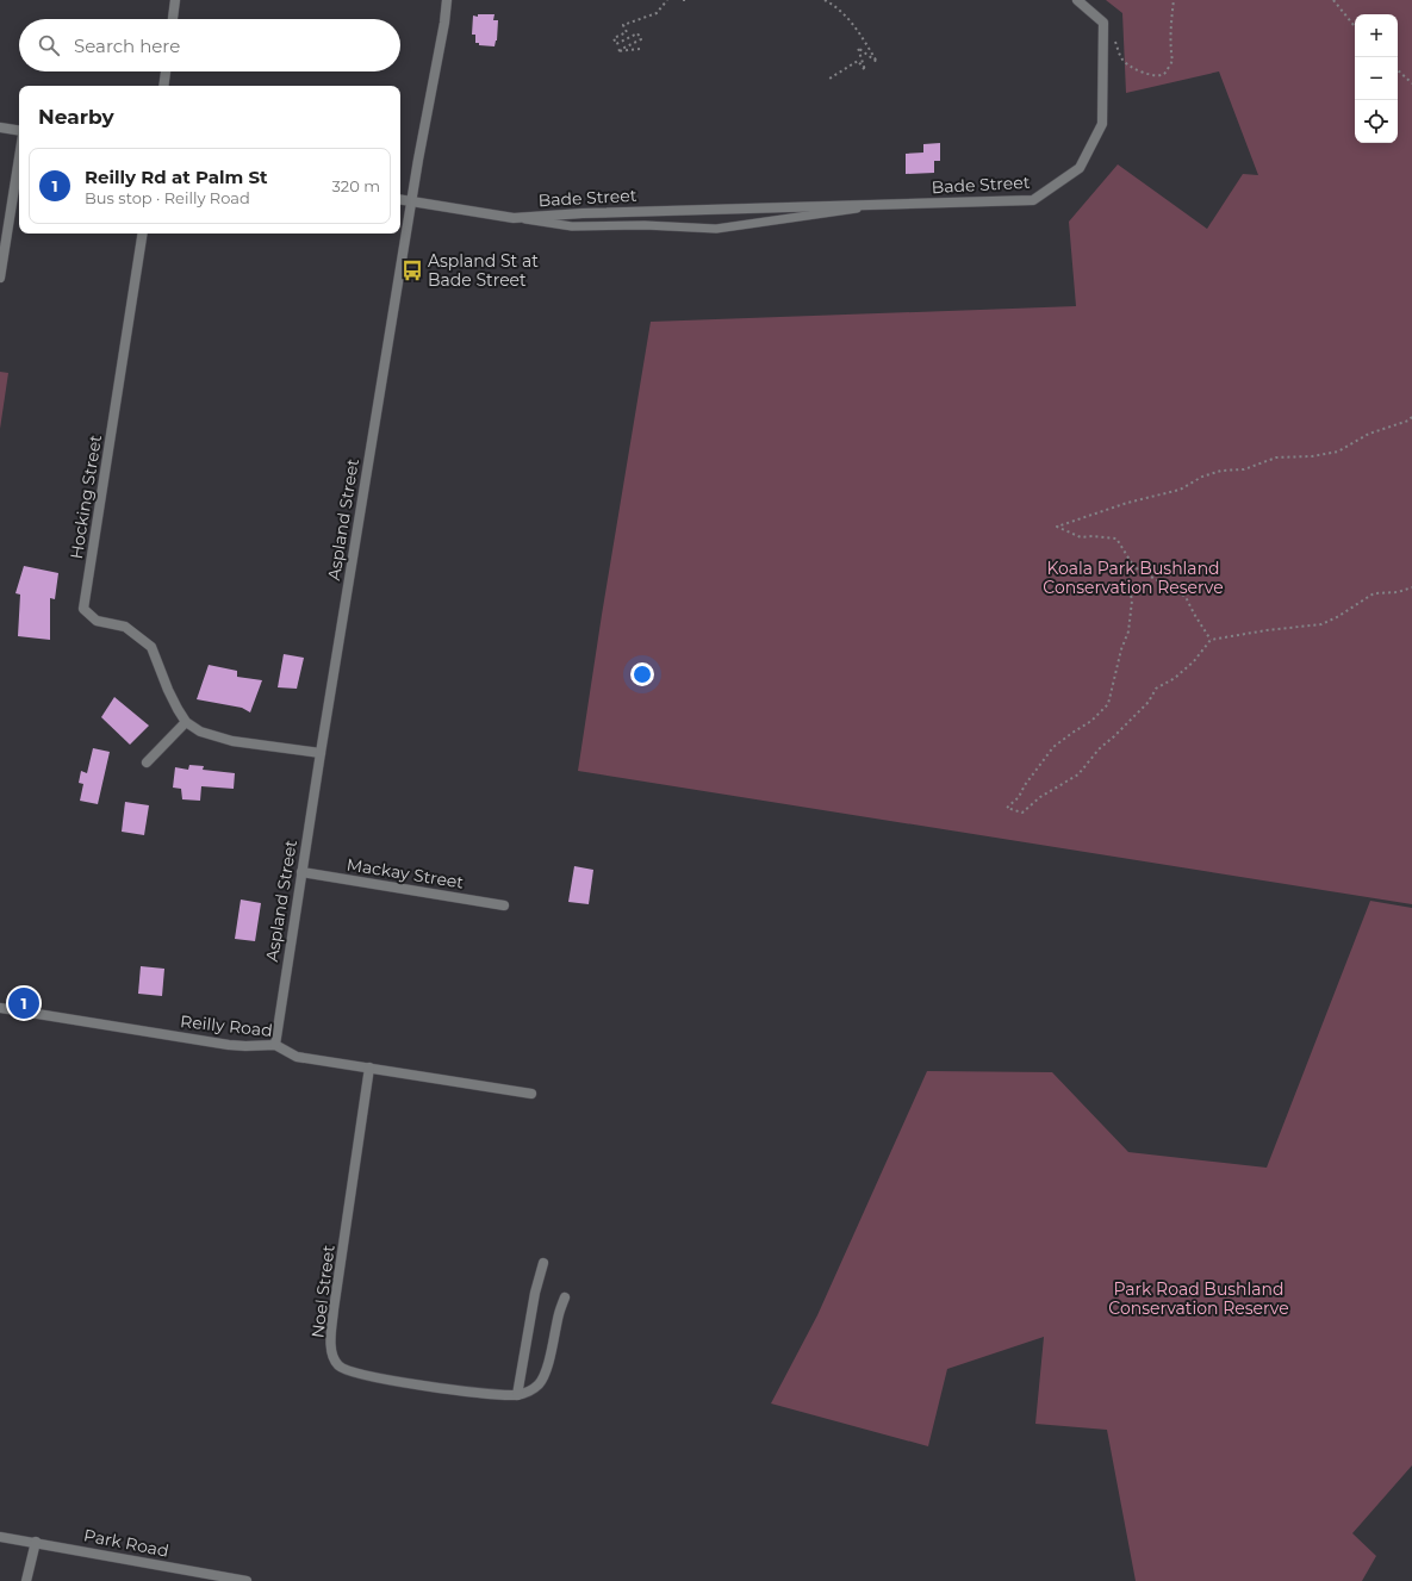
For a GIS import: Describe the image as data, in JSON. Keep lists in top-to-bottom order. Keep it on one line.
{"streets":{"street":["Bade Street","Hocking Street","Aspland Street","Mackay Street","Reilly Road","Noel Street","Park Road"]},"crossings":[["Bade Street","Aspland Street"],["Aspland Street","Mackay Street"],["Aspland Street","Reilly Road"],["Reilly Road","Noel Street"]],"parks":["Koala Park Bushland Conservation Reserve","Park Road Bushland Conservation Reserve"],"places":{"bus stop":["Aspland St at Bade Street"]},"page":{"map_buttons":["+","−"],"search":"Search here","heading":"Nearby","list":[{"mark":"1","name":"Reilly Rd at Palm St","note":"Bus stop · Reilly Road","value":"320 m"}],"pins":"1"}}
